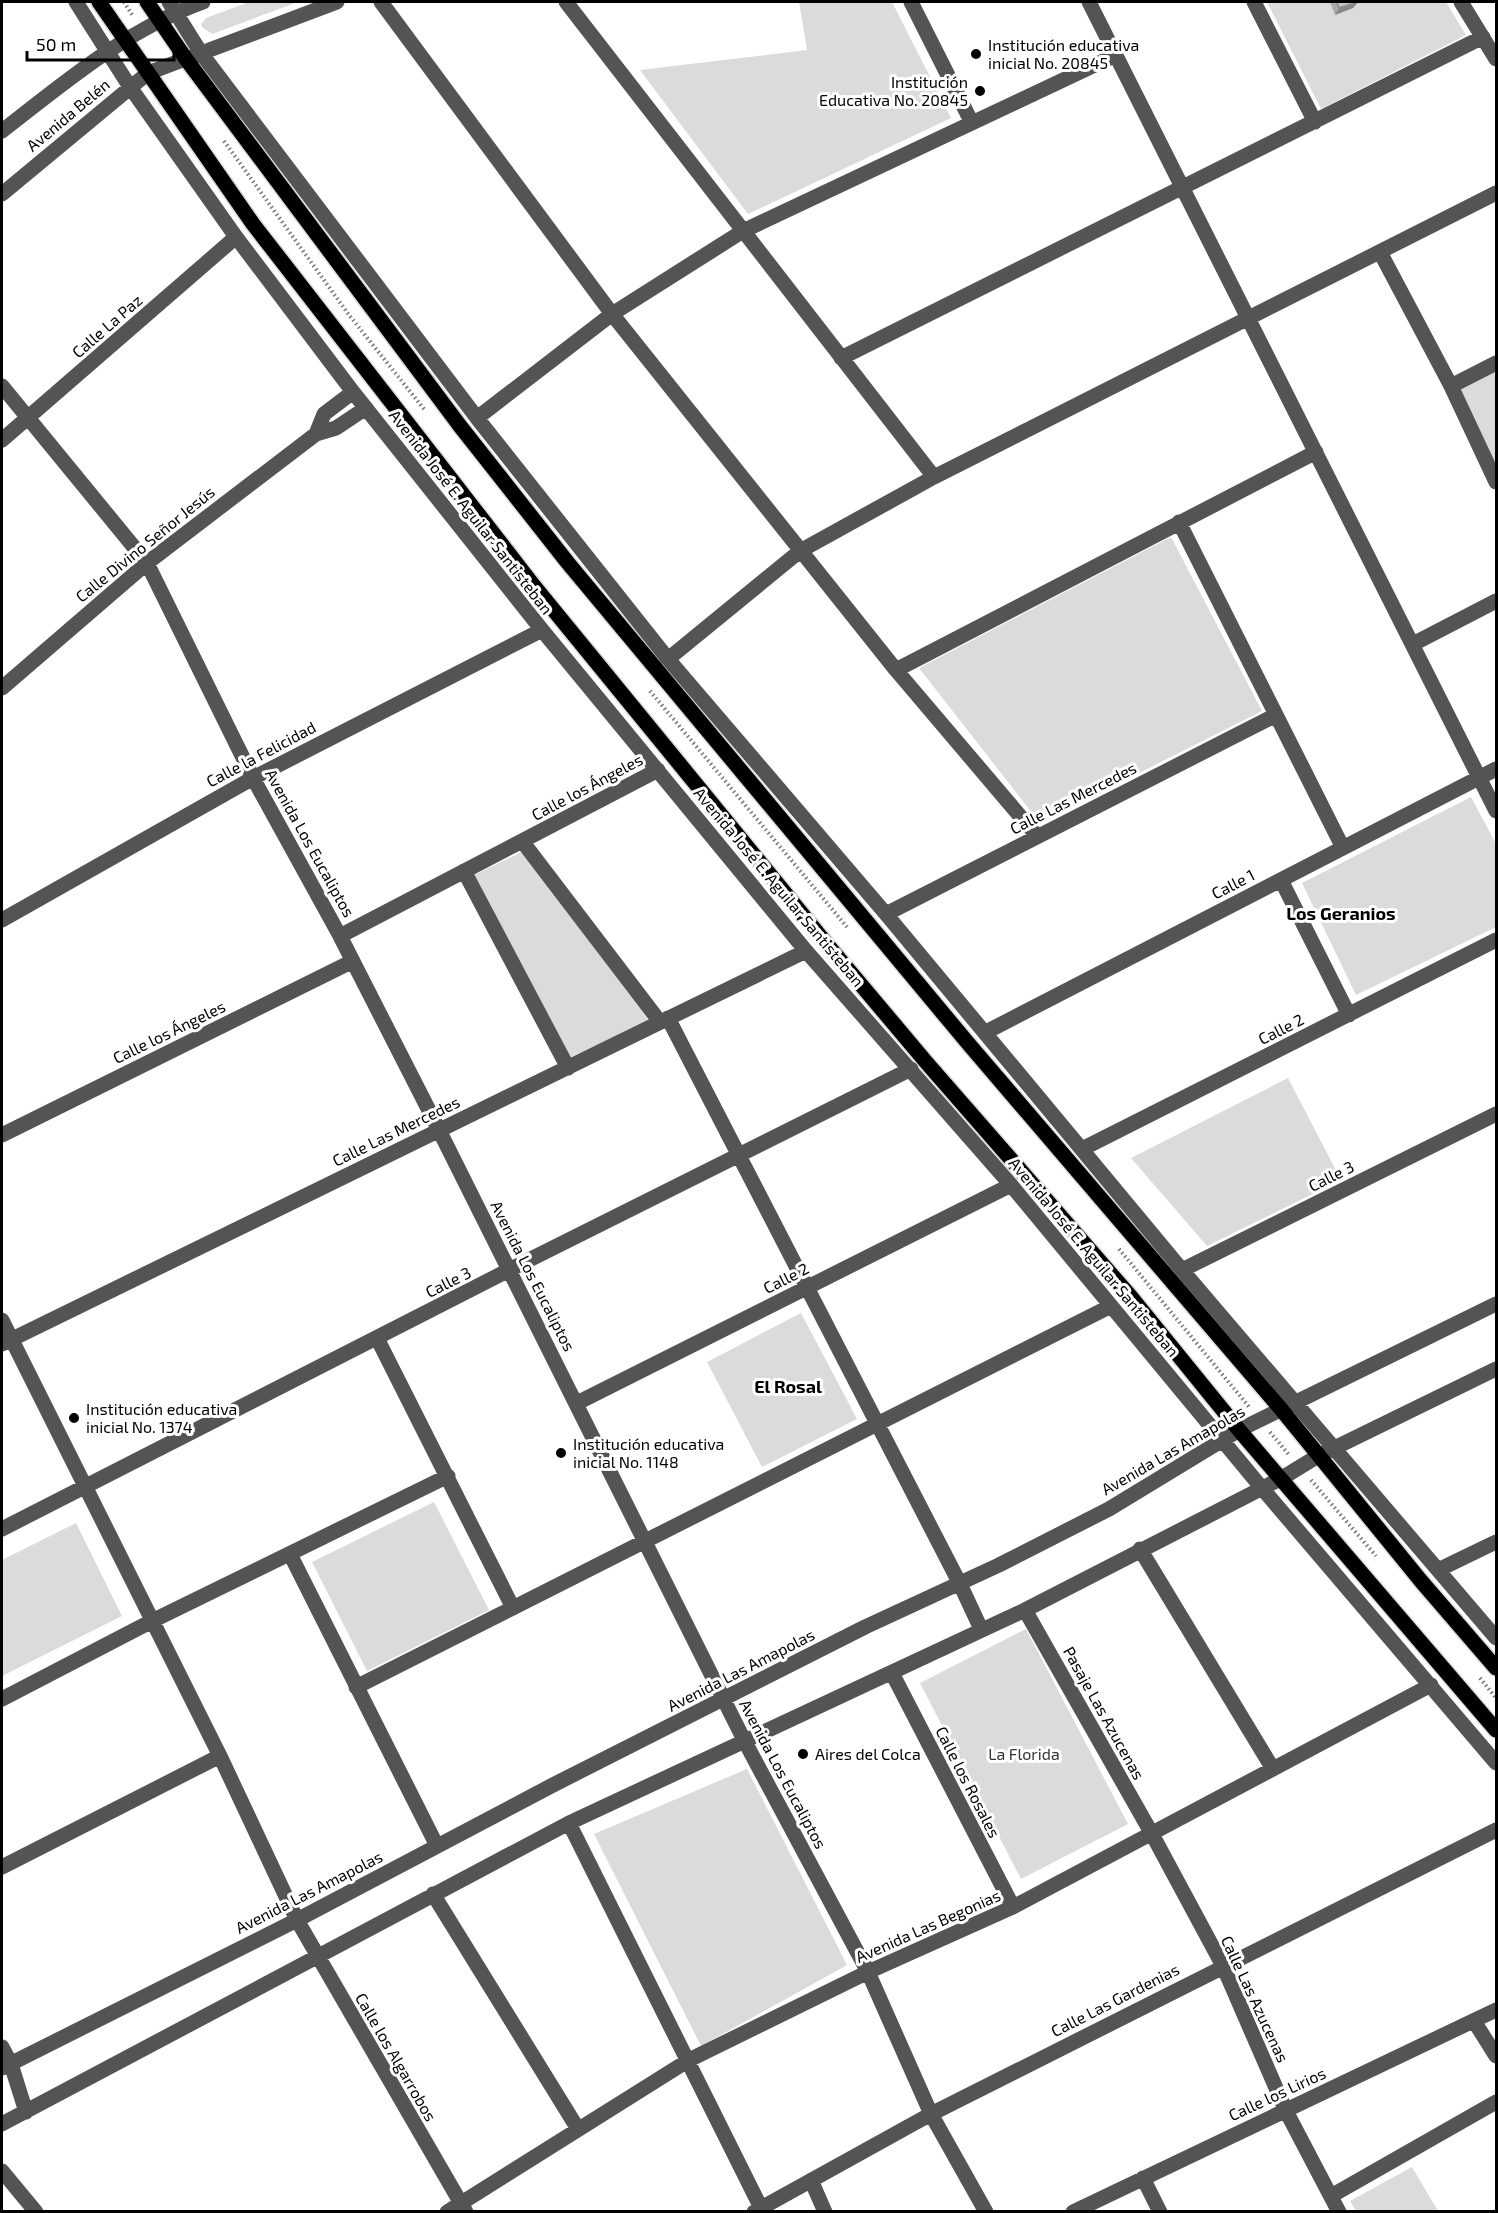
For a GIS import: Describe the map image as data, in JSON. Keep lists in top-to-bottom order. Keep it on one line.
{"streets":{"main road":["Avenida José E. Aguilar Santisteban"],"street":["Avenida Belén","Calle La Paz","Calle Divino Señor Jesús","Calle la Felicidad","Calle los Ángeles","Calle Las Mercedes","Avenida Los Eucaliptos","Calle 1","Calle 2","Calle 3","Avenida Las Amapolas","Pasaje Las Azucenas","Calle los Rosales","Avenida Las Begonias","Calle Las Azucenas","Calle Las Gardenias","Calle los Algarrobos","Calle los Lirios"]},"crossings":[["Avenida Belén","Avenida José E. Aguilar Santisteban"],["Calle La Paz","Avenida José E. Aguilar Santisteban"],["Calle La Paz","Avenida Los Eucaliptos"],["Avenida José E. Aguilar Santisteban","Calle Divino Señor Jesús"],["Avenida José E. Aguilar Santisteban","Calle la Felicidad"],["Avenida José E. Aguilar Santisteban","Calle los Ángeles"],["Avenida José E. Aguilar Santisteban","Calle Las Mercedes"],["Avenida José E. Aguilar Santisteban","Calle 2"],["Avenida José E. Aguilar Santisteban","Calle 3"],["Avenida José E. Aguilar Santisteban","Avenida Las Amapolas"],["Avenida José E. Aguilar Santisteban","Avenida Las Begonias"],["Calle Divino Señor Jesús","Avenida Los Eucaliptos"],["Calle la Felicidad","Avenida Los Eucaliptos"],["Calle los Ángeles","Avenida Los Eucaliptos"],["Calle Las Mercedes","Avenida Los Eucaliptos"],["Calle Las Mercedes","Calle los Algarrobos"],["Avenida Los Eucaliptos","Calle 2"],["Avenida Los Eucaliptos","Calle 3"],["Avenida Los Eucaliptos","Avenida Las Amapolas"],["Avenida Los Eucaliptos","Avenida Las Begonias"],["Avenida Los Eucaliptos","Calle Las Gardenias"],["Calle 3","Calle los Algarrobos"],["Avenida Las Amapolas","Calle los Algarrobos"],["Pasaje Las Azucenas","Avenida Las Begonias"],["Pasaje Las Azucenas","Calle Las Azucenas"],["Calle los Rosales","Avenida Las Begonias"],["Avenida Las Begonias","Calle Las Azucenas"],["Avenida Las Begonias","Calle los Algarrobos"],["Calle Las Azucenas","Calle Las Gardenias"],["Calle Las Azucenas","Calle los Lirios"]],"districts":["Los Geranios","El Rosal"],"parks":["La Florida"],"places":["Institución educativa inicial No. 20845","Institución Educativa No. 20845","Institución educativa inicial No. 1374","Institución educativa inicial No. 1148","Aires del Colca"],"scale_bar":"50 m"}
